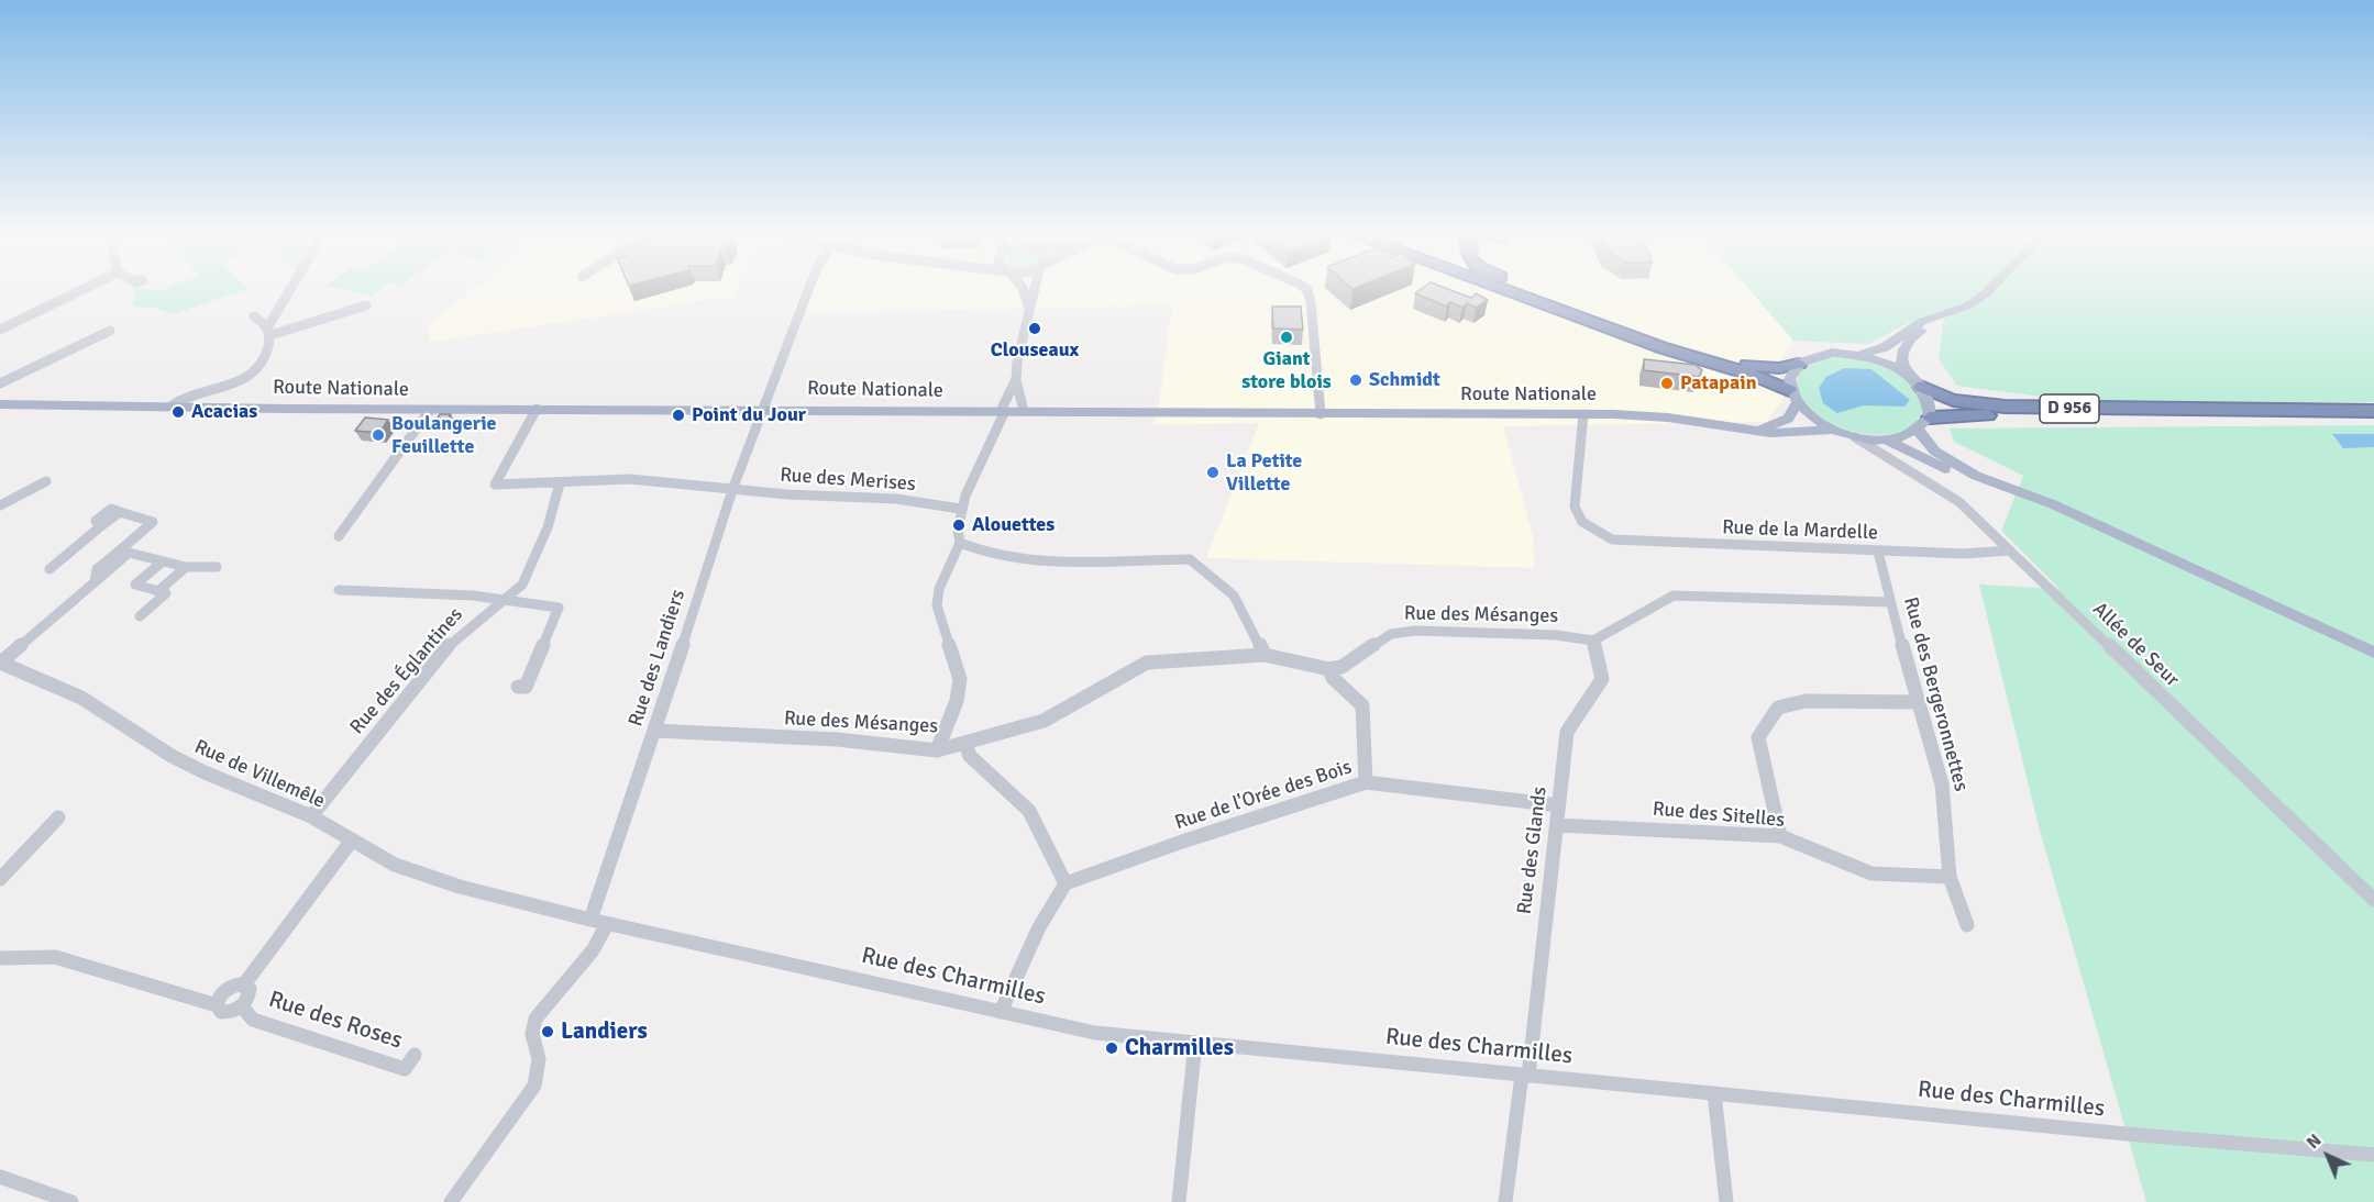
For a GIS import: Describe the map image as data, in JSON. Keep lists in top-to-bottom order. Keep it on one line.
{"streets":{"highway":["D 956"],"main road":["Route Nationale"],"street":["Rue des Merises","Rue de la Mardelle","Rue des Mésanges","Allée de Seur","Rue des Landiers","Rue des Églantines","Rue des Bergeronnettes","Rue de Villemêle","Rue de l'Orée des Bois","Rue des Sitelles","Rue des Glands","Rue des Charmilles","Rue des Roses"]},"crossings":[["Route Nationale","D 956"],["Route Nationale","Rue des Merises"],["Route Nationale","Rue de la Mardelle"],["Route Nationale","Allée de Seur"],["Route Nationale","Rue des Landiers"],["D 956","Allée de Seur"],["Rue des Merises","Rue des Landiers"],["Rue des Merises","Rue des Églantines"],["Rue de la Mardelle","Allée de Seur"],["Rue de la Mardelle","Rue des Bergeronnettes"],["Rue des Mésanges","Rue des Landiers"],["Rue des Mésanges","Rue des Glands"],["Rue des Landiers","Rue de Villemêle"],["Rue des Landiers","Rue des Charmilles"],["Rue des Églantines","Rue de Villemêle"],["Rue des Bergeronnettes","Rue des Sitelles"],["Rue de Villemêle","Rue des Charmilles"],["Rue de l'Orée des Bois","Rue des Glands"],["Rue des Sitelles","Rue des Glands"],["Rue des Glands","Rue des Charmilles"]],"places":["Clouseaux","Giant store blois","Schmidt","Patapain","Acacias","Point du Jour","Boulangerie Feuillette","La Petite Villette","Alouettes","Landiers","Charmilles"],"north":"top left"}
